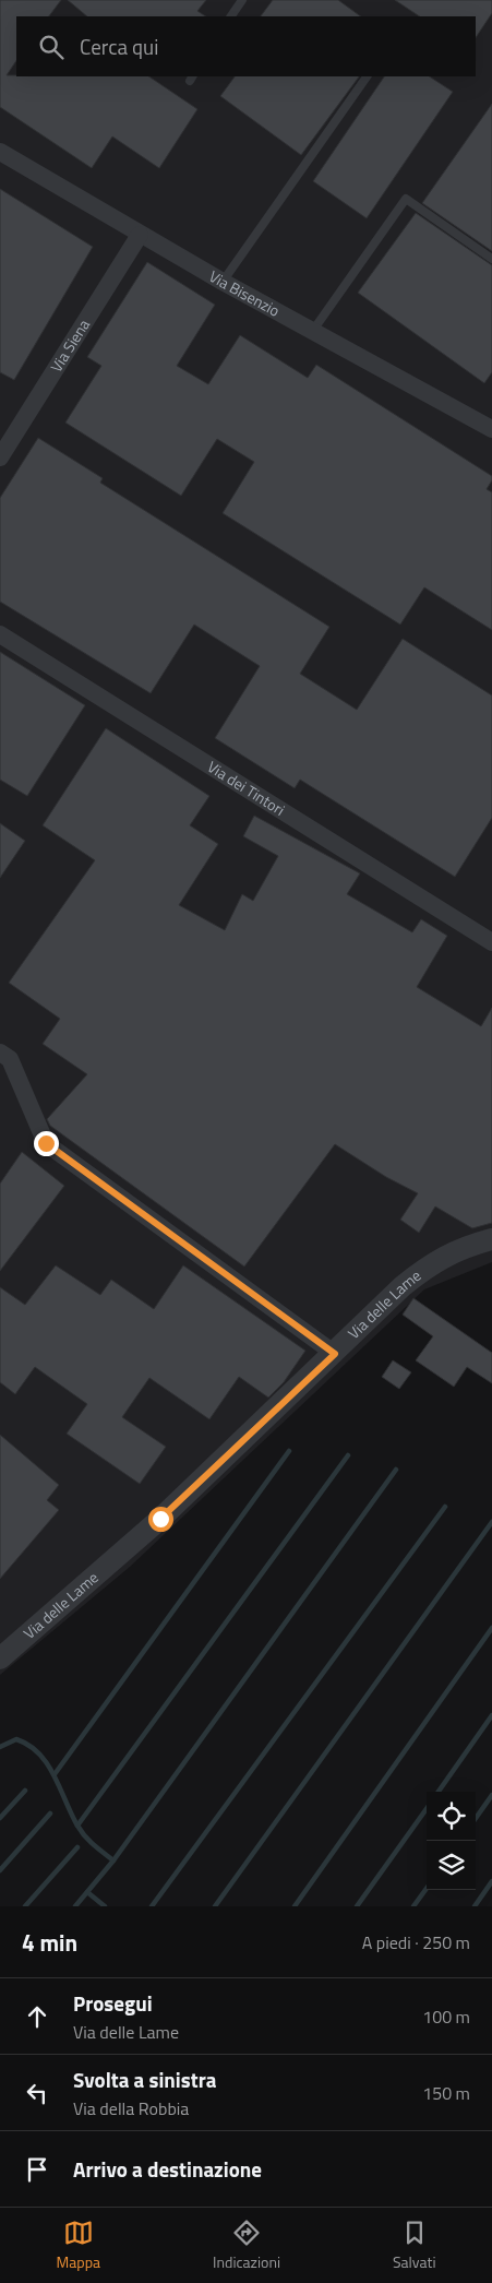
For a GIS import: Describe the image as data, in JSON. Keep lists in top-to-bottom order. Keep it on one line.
{"streets":{"street":["Via Bisenzio","Via Siena","Via dei Tintori","Via delle Lame"]},"crossings":[["Via Bisenzio","Via Siena"]],"page":{"search":"Cerca qui","heading":["4 min","A piedi · 250 m"],"list":[["Prosegui","Via delle Lame","100 m"],["Svolta a sinistra","Via della Robbia","150 m"],"Arrivo a destinazione"],"nav":["Mappa","Indicazioni","Salvati"]}}
